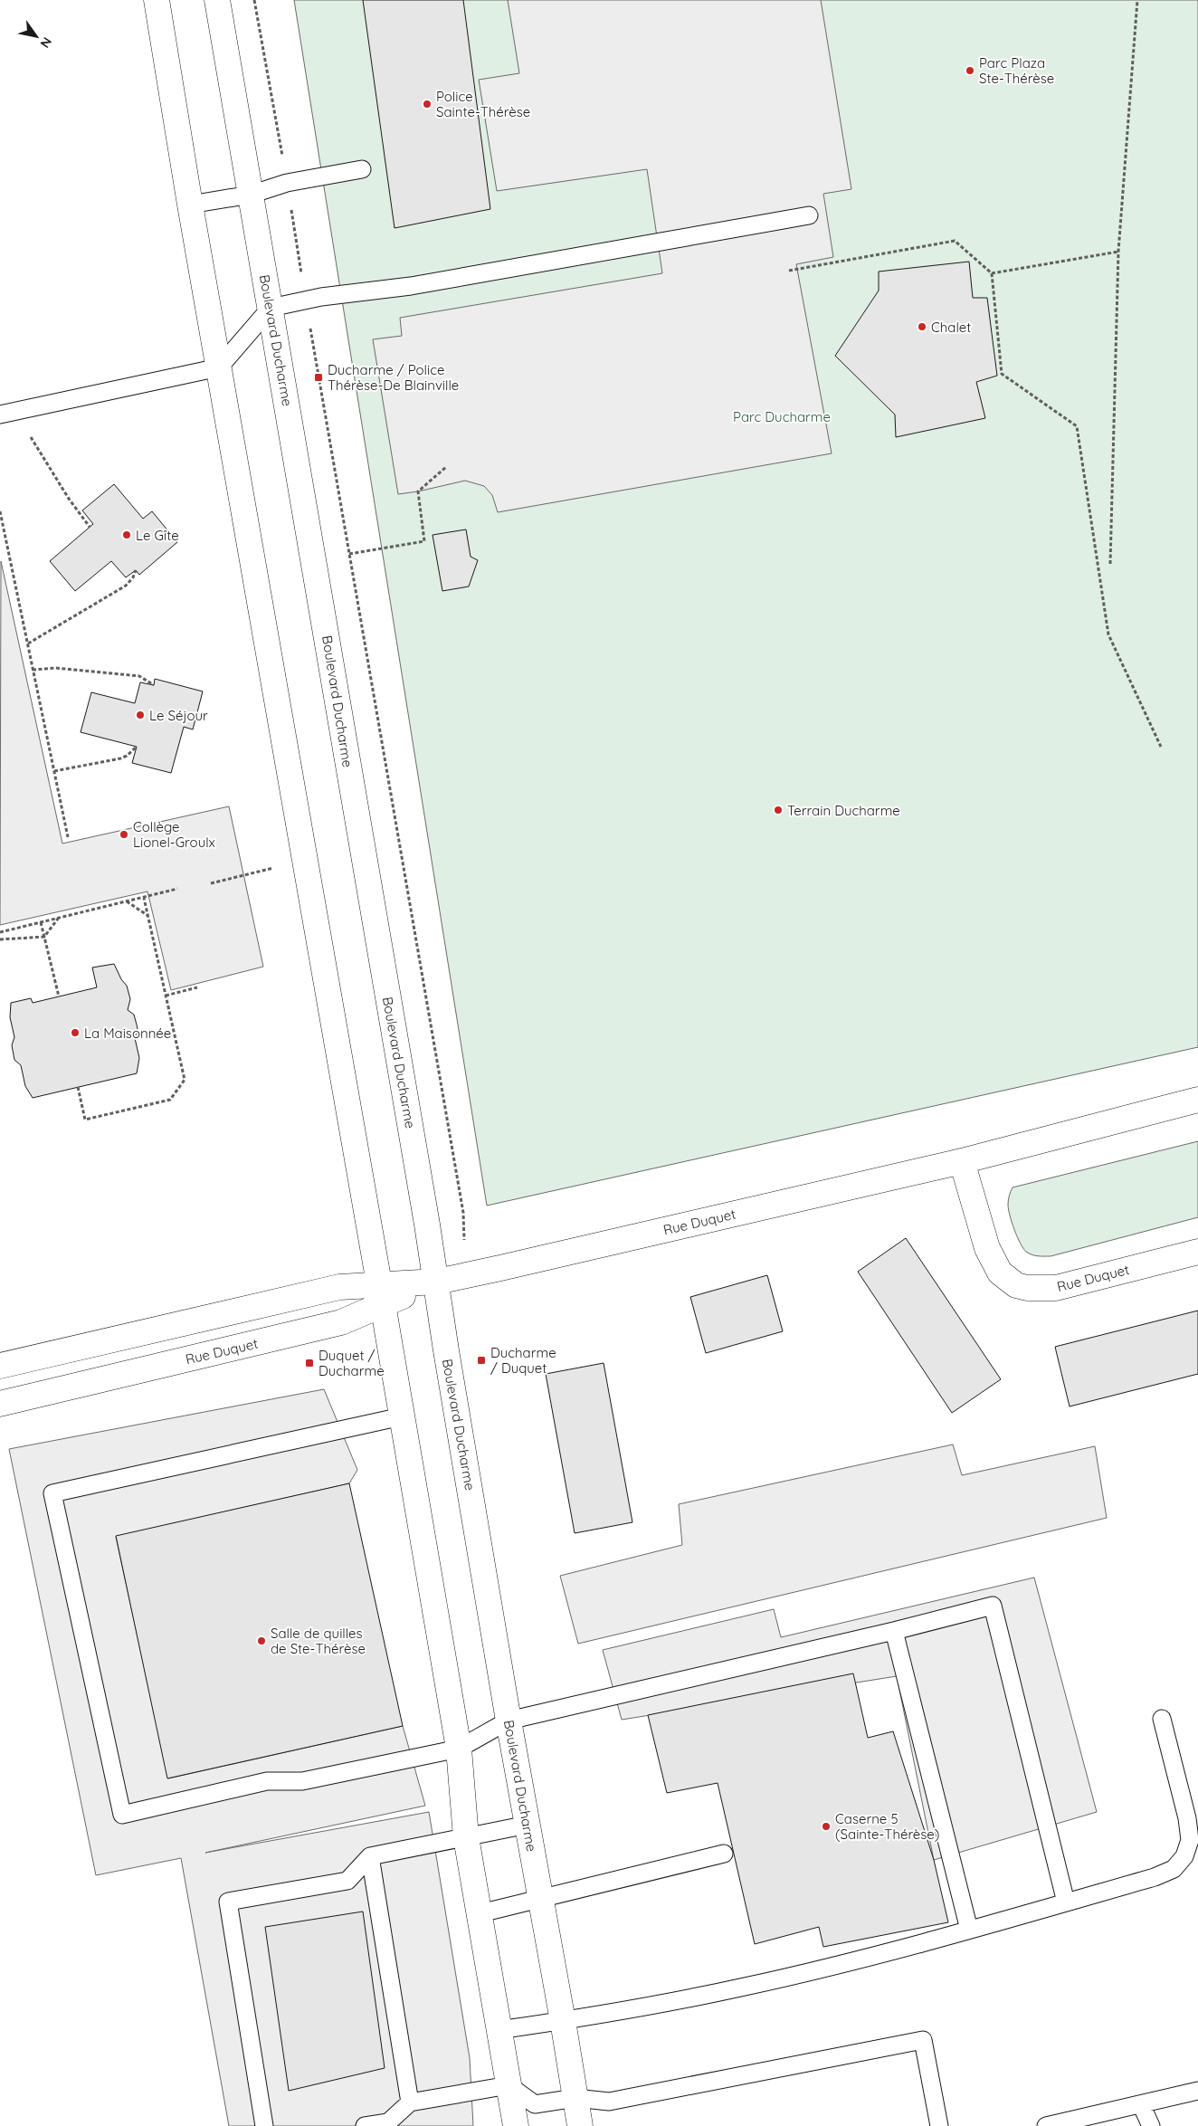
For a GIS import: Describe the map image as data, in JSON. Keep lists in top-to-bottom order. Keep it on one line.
{"streets":{"street":["Boulevard Ducharme","Rue Duquet"]},"crossings":[["Boulevard Ducharme","Rue Duquet"]],"parks":["Parc Ducharme"],"places":{"other":["Parc Plaza Ste-Thérèse","Police Sainte-Thérèse","Chalet","Le Gîte","Le Séjour","Terrain Ducharme","Collège Lionel-Groulx","La Maisonnée","Salle de quilles de Ste-Thérèse","Caserne 5 (Sainte-Thérèse)"],"transit":["Ducharme / Police Thérèse-De Blainville","Ducharme / Duquet","Duquet / Ducharme"]},"north":"bottom right"}
